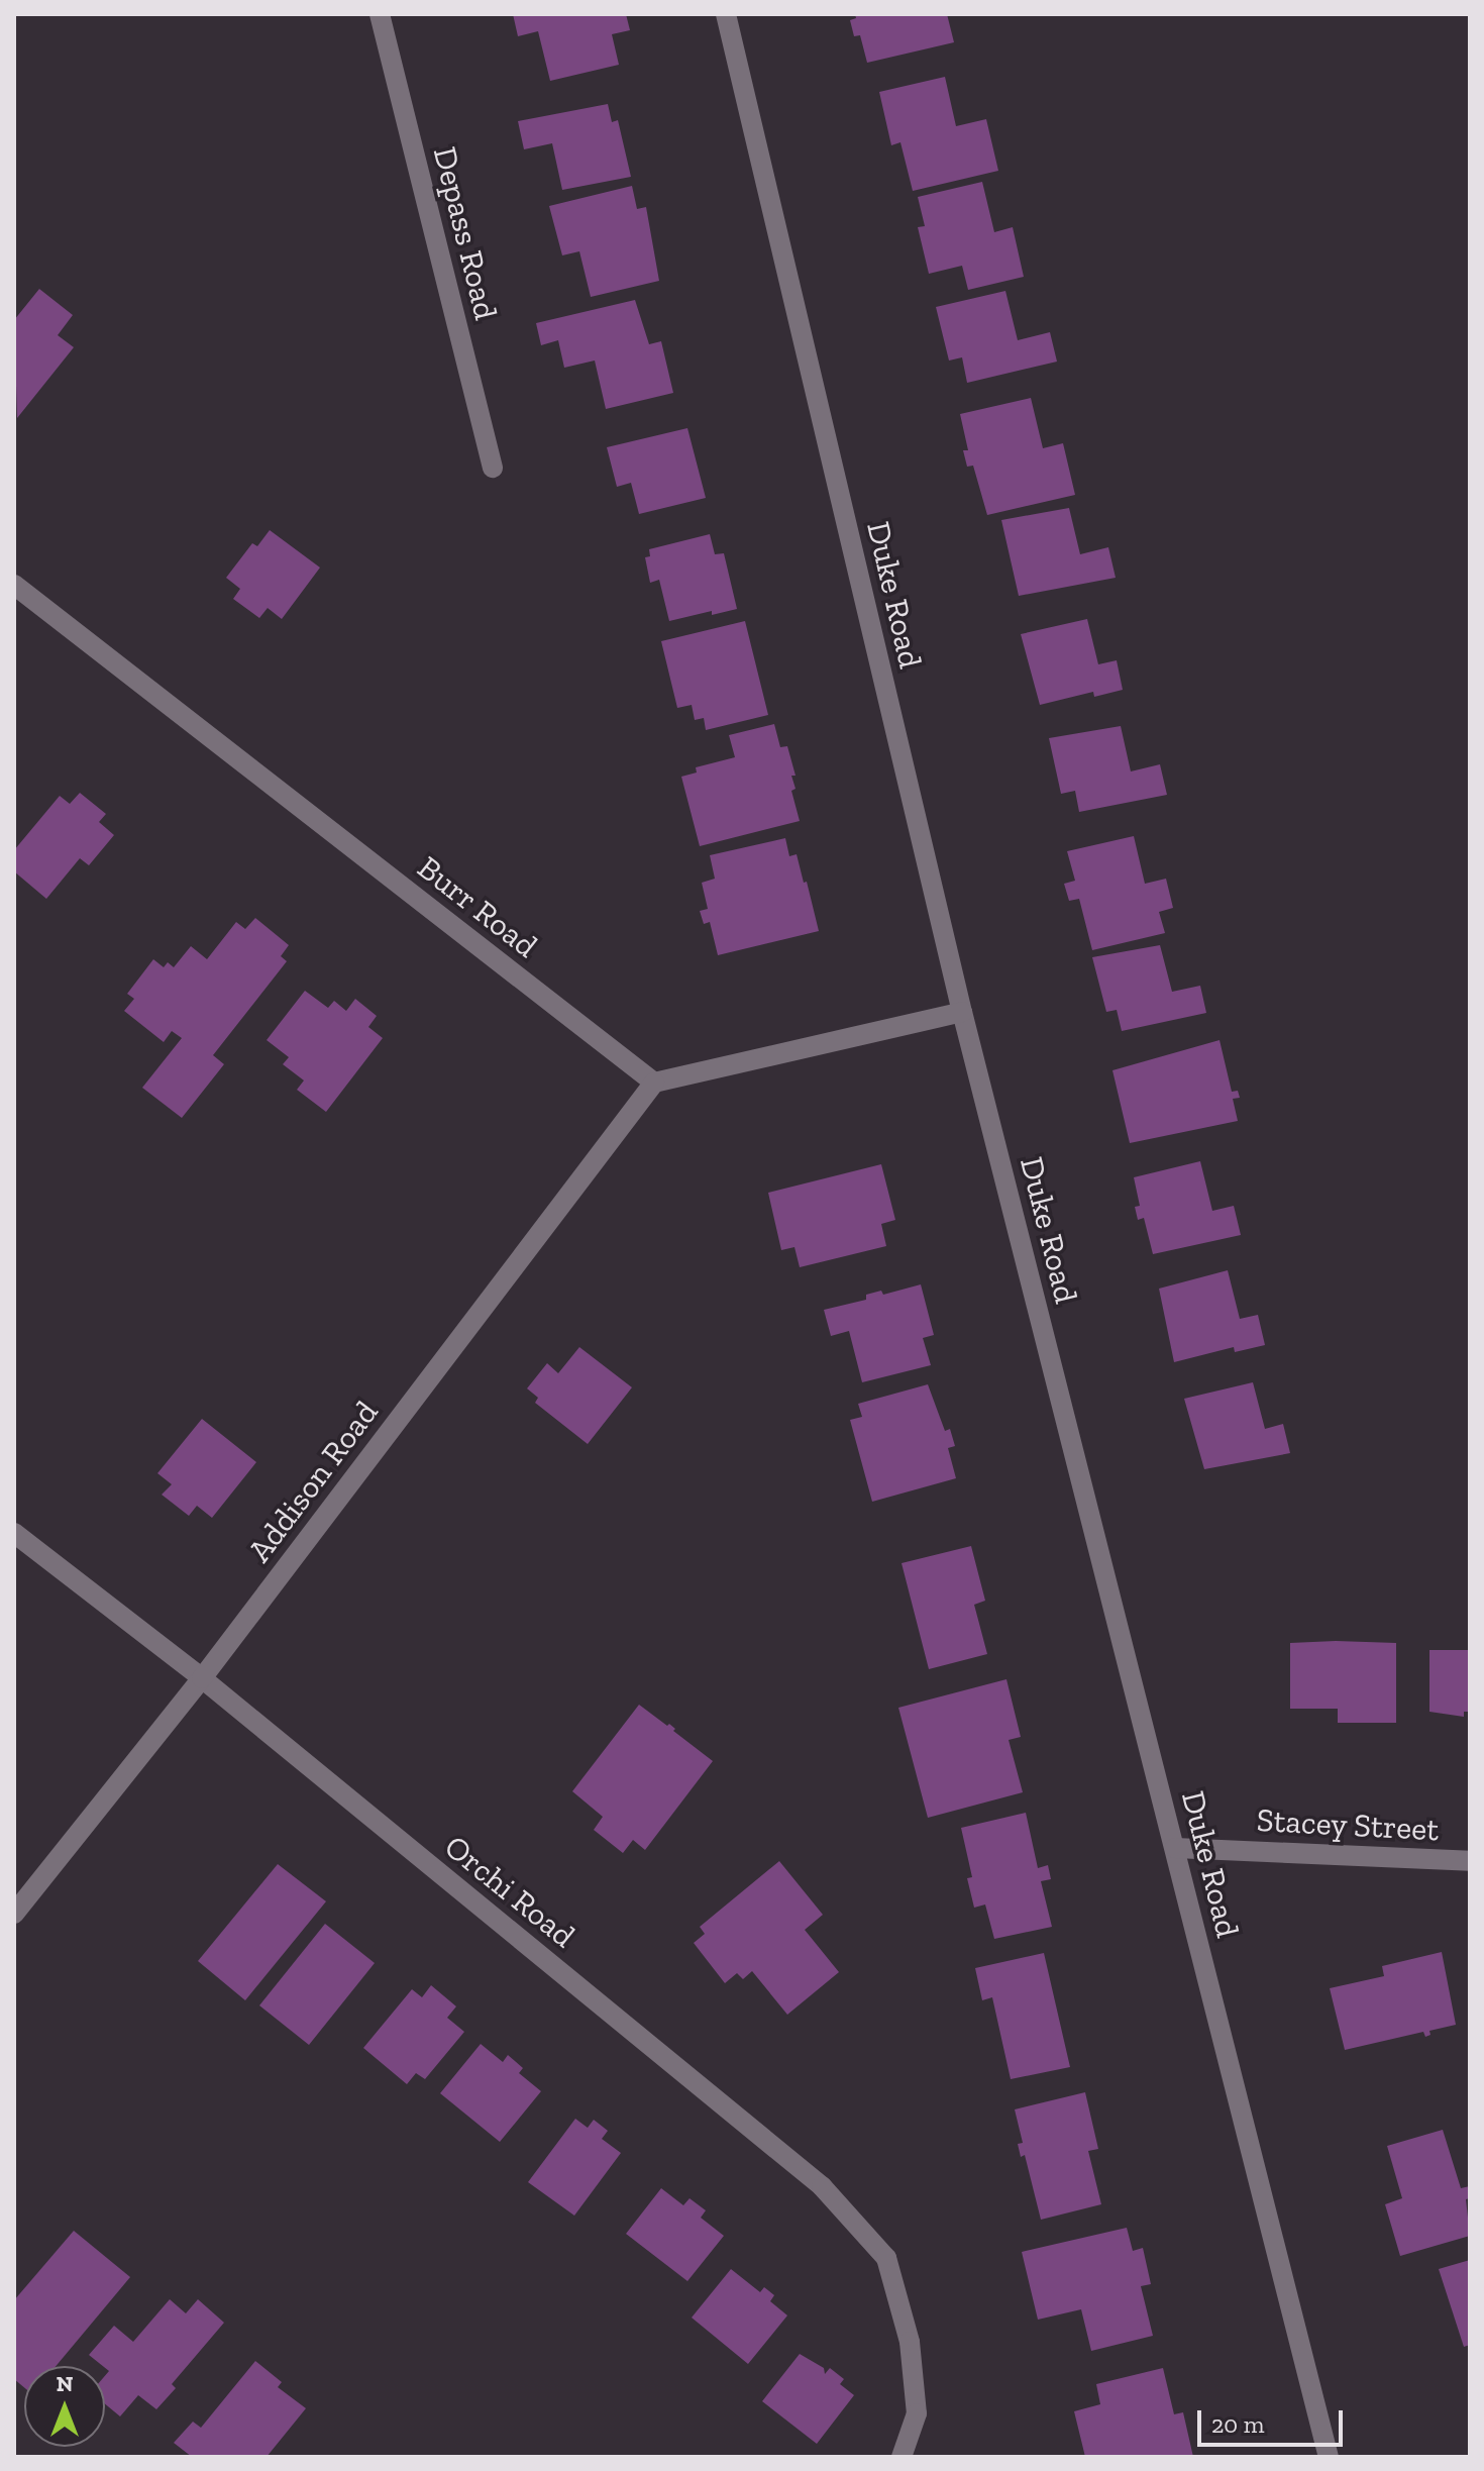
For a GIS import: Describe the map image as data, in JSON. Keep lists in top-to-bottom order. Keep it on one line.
{"streets":{"street":["Depass Road","Duke Road","Burr Road","Addison Road","Stacey Street","Orchi Road"]},"crossings":[["Duke Road","Stacey Street"],["Burr Road","Addison Road"],["Addison Road","Orchi Road"]],"scale_bar":"20 m","north":"top"}
